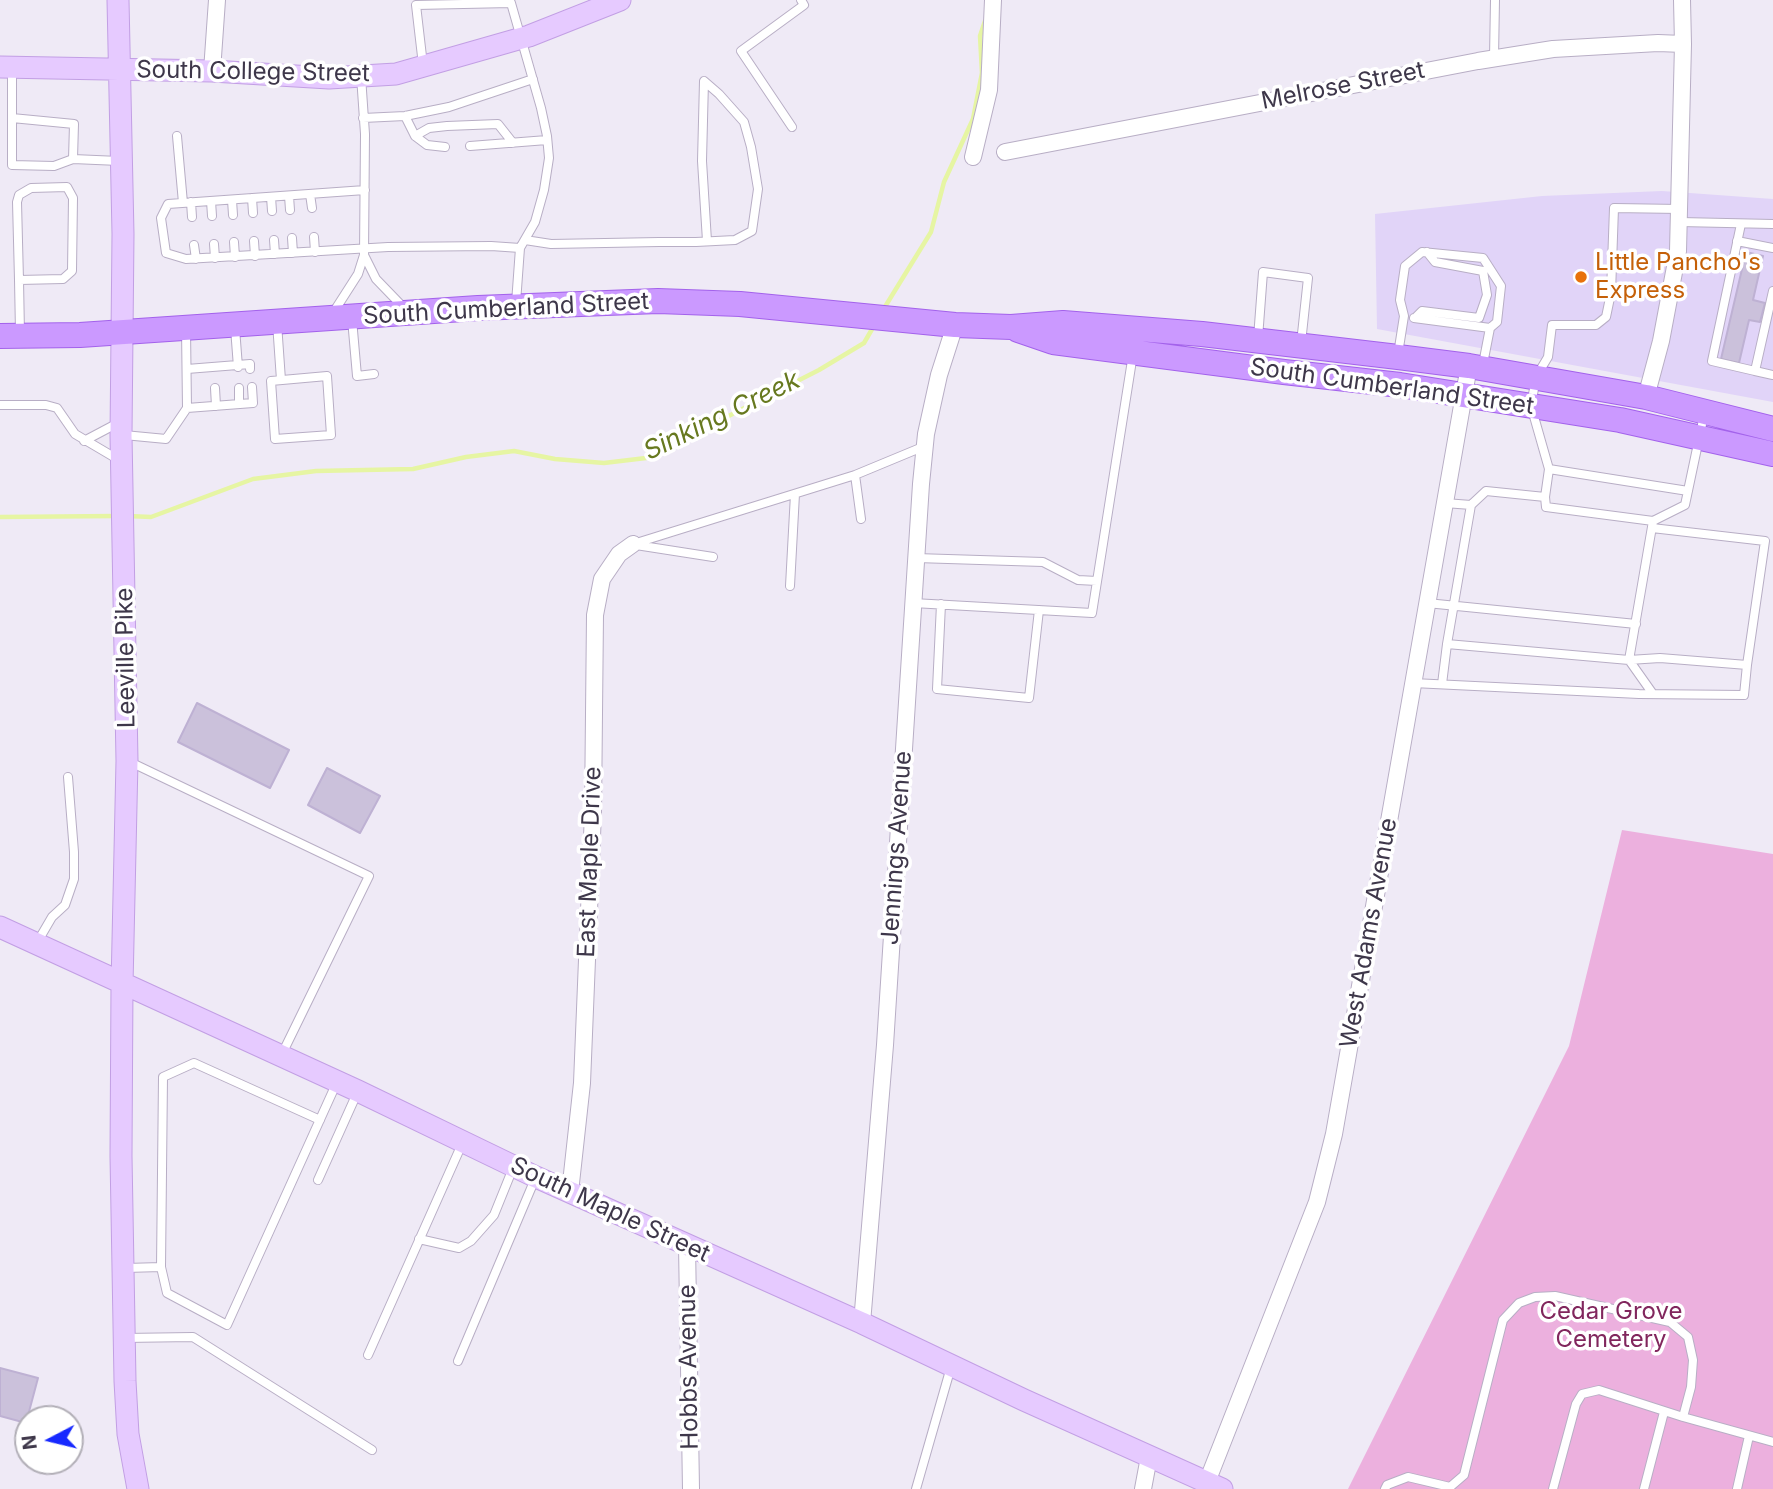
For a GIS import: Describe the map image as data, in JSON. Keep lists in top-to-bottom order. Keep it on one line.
{"streets":{"main road":["South Cumberland Street"],"street":["South College Street","Melrose Street","Leeville Pike","Jennings Avenue","East Maple Drive","West Adams Avenue","South Maple Street","Hobbs Avenue"]},"crossings":[["South College Street","Leeville Pike"],["South Cumberland Street","Leeville Pike"],["South Cumberland Street","Jennings Avenue"],["South Cumberland Street","West Adams Avenue"],["Leeville Pike","South Maple Street"],["Jennings Avenue","South Maple Street"],["East Maple Drive","South Maple Street"],["West Adams Avenue","South Maple Street"],["South Maple Street","Hobbs Avenue"]],"water":["Sinking Creek"],"parks":["Cedar Grove Cemetery"],"places":["Little Pancho's Express"],"north":"left"}
